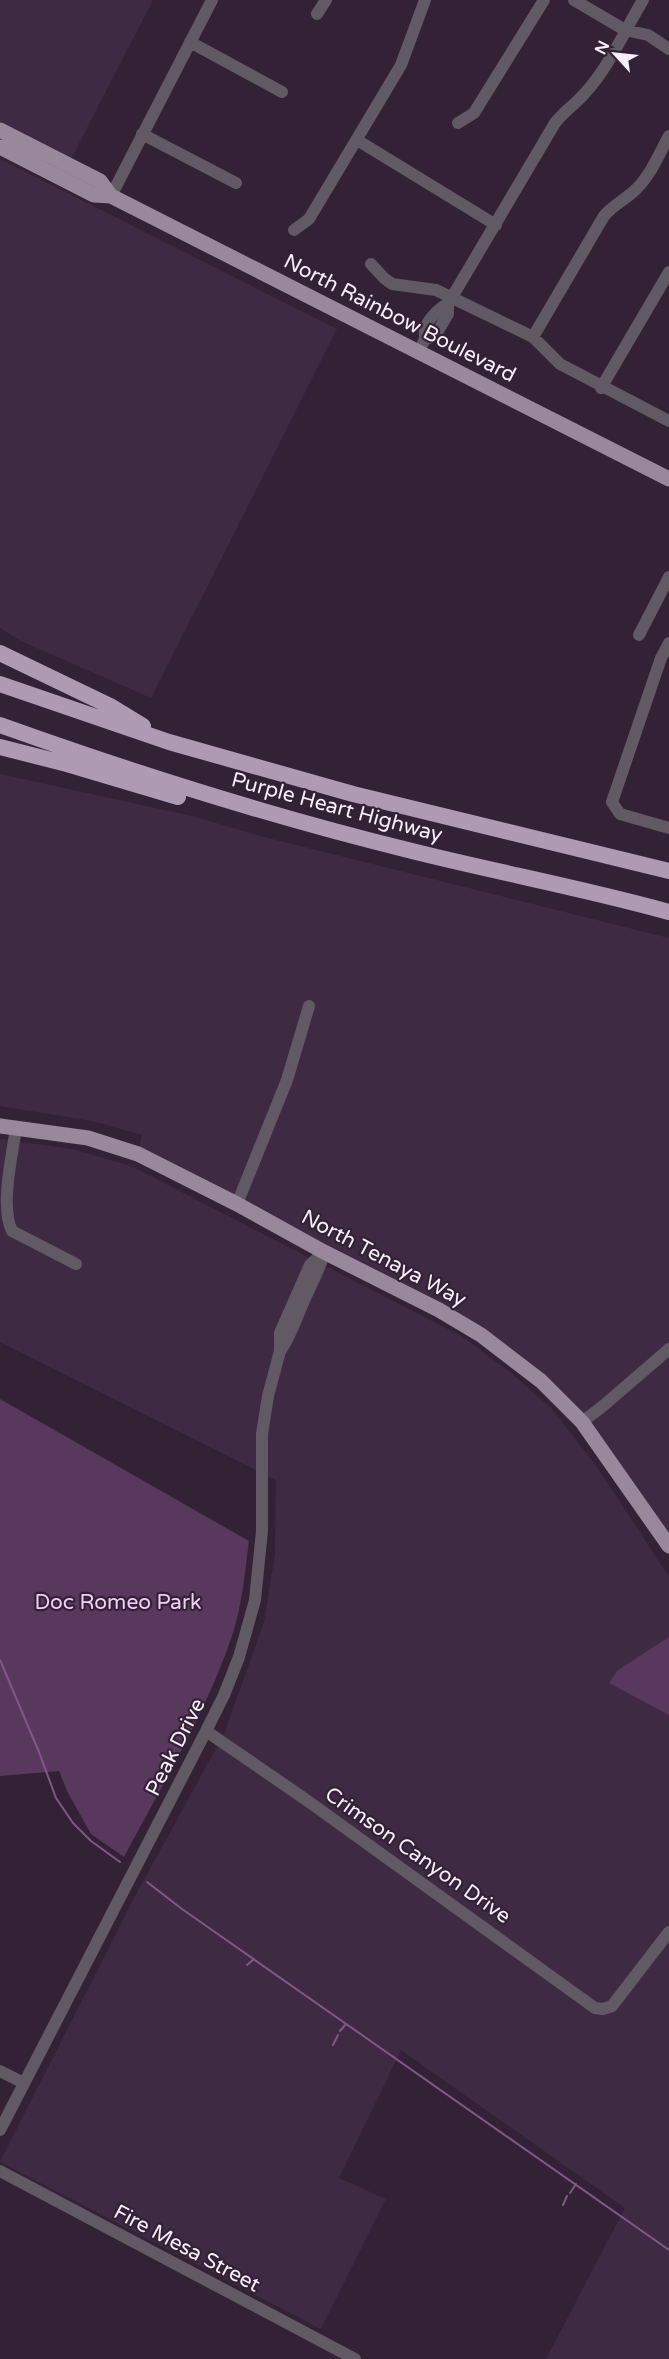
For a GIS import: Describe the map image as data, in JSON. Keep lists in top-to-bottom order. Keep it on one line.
{"streets":{"highway":["Purple Heart Highway"],"main road":["North Rainbow Boulevard","North Tenaya Way"],"street":["Peak Drive","Crimson Canyon Drive","Fire Mesa Street"]},"crossings":[["North Tenaya Way","Peak Drive"],["Peak Drive","Crimson Canyon Drive"]],"parks":["Doc Romeo Park"],"north":"top left"}
